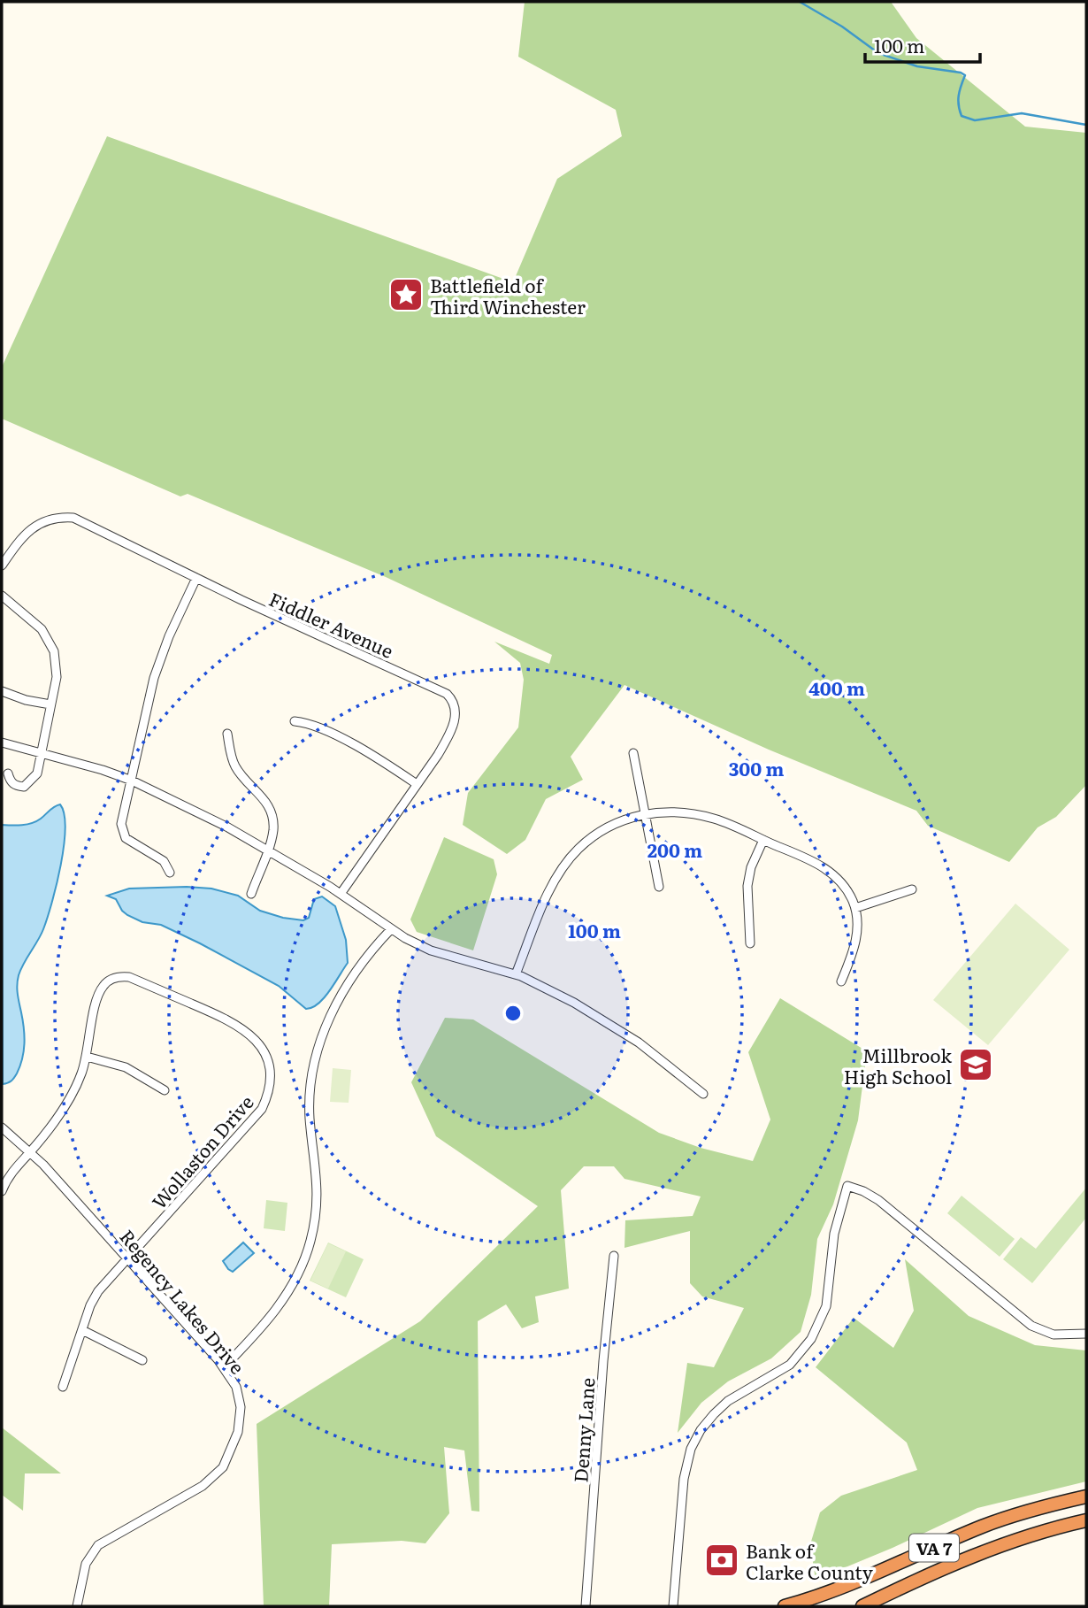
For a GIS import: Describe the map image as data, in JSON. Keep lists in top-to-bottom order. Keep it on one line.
{"streets":{"highway":["VA 7"],"street":["Fiddler Avenue","Wollaston Drive","Regency Lakes Drive","Denny Lane"]},"crossings":[["Wollaston Drive","Regency Lakes Drive"]],"places":{"place":["Battlefield of Third Winchester"],"school or university":["Millbrook High School"],"bank":["Bank of Clarke County"]},"scale_bar":"100 m","rings":["400 m","300 m","200 m","100 m"]}
